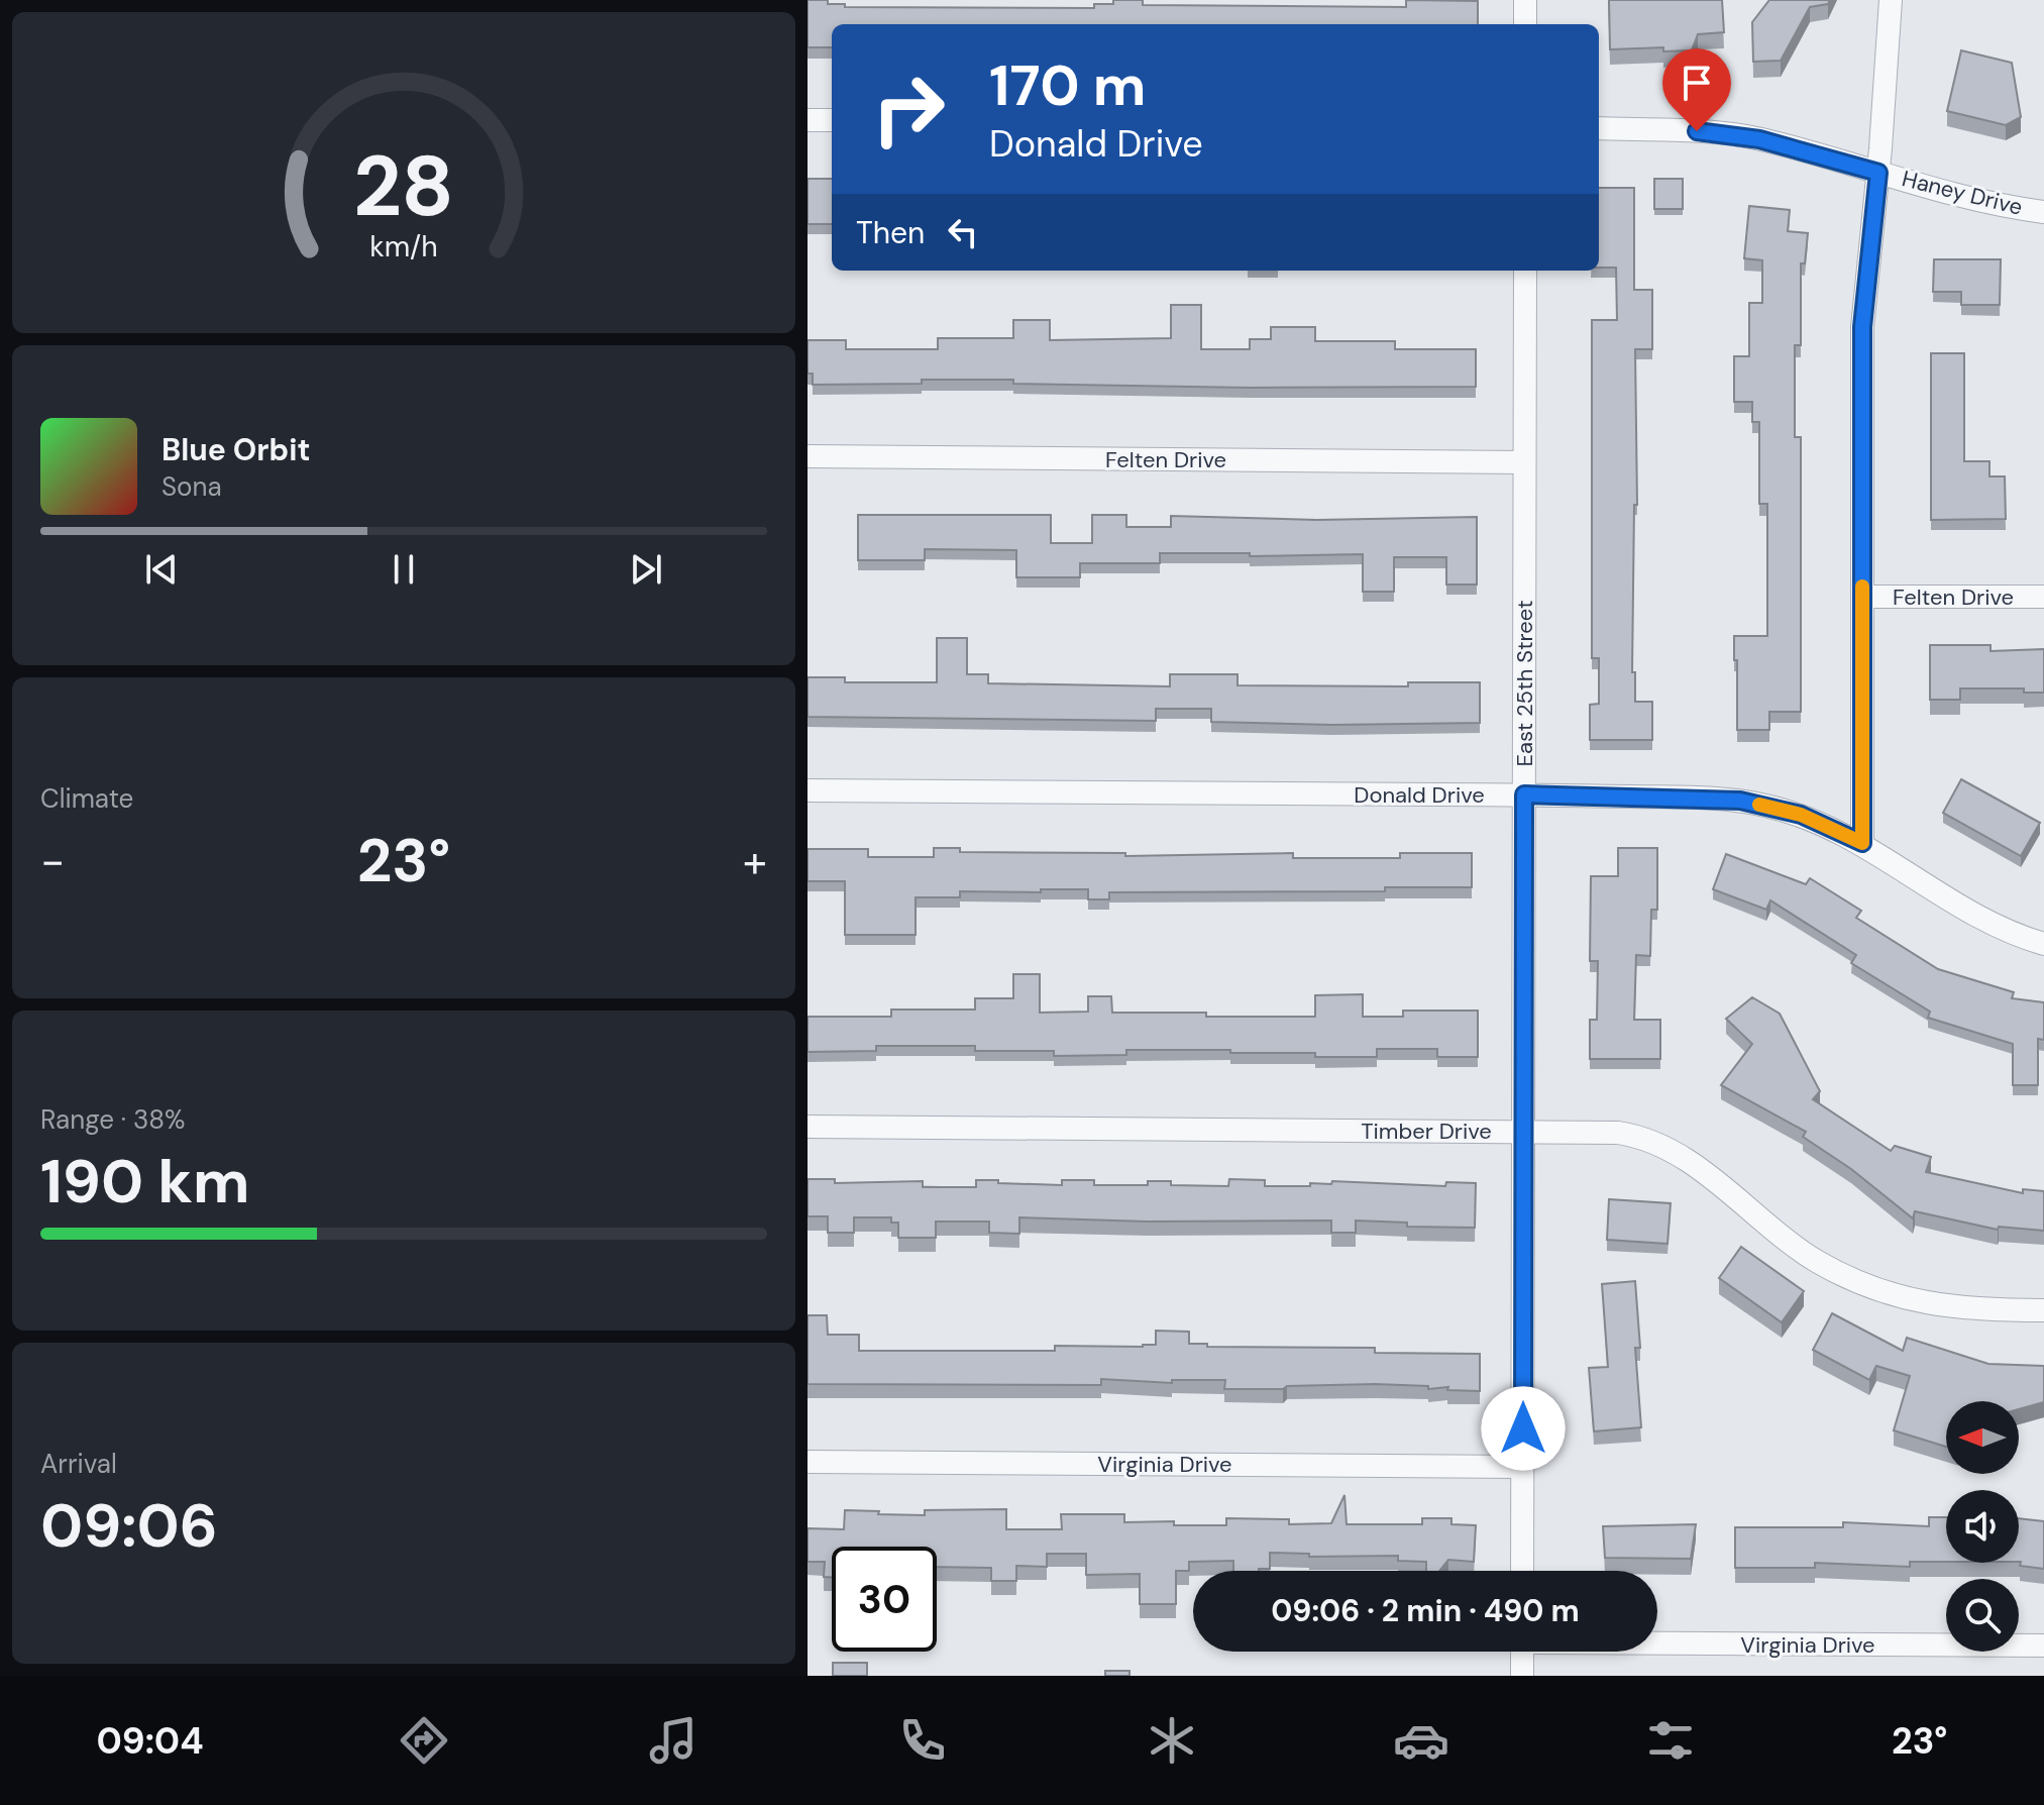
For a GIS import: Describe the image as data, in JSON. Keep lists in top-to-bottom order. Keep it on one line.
{"streets":{"street":["Haney Drive","Felten Drive","East 25th Street","Donald Drive","Timber Drive","Virginia Drive"]},"crossings":[["Felten Drive","East 25th Street"],["East 25th Street","Donald Drive"],["East 25th Street","Timber Drive"],["East 25th Street","Virginia Drive"]],"north":"left","page":{"turn":["170 m","Donald Drive"],"then":"Then","song":["Blue Orbit","Sona"],"tile":["Climate",["Range · 38%","190 km"],["Arrival","09:06"]],"heat":["−","23°","+"],"limit":"30","trip":"09:06 · 2 min · 490 m","tabs":["09:04","23°"],"gauge":["28","km/h"]}}
